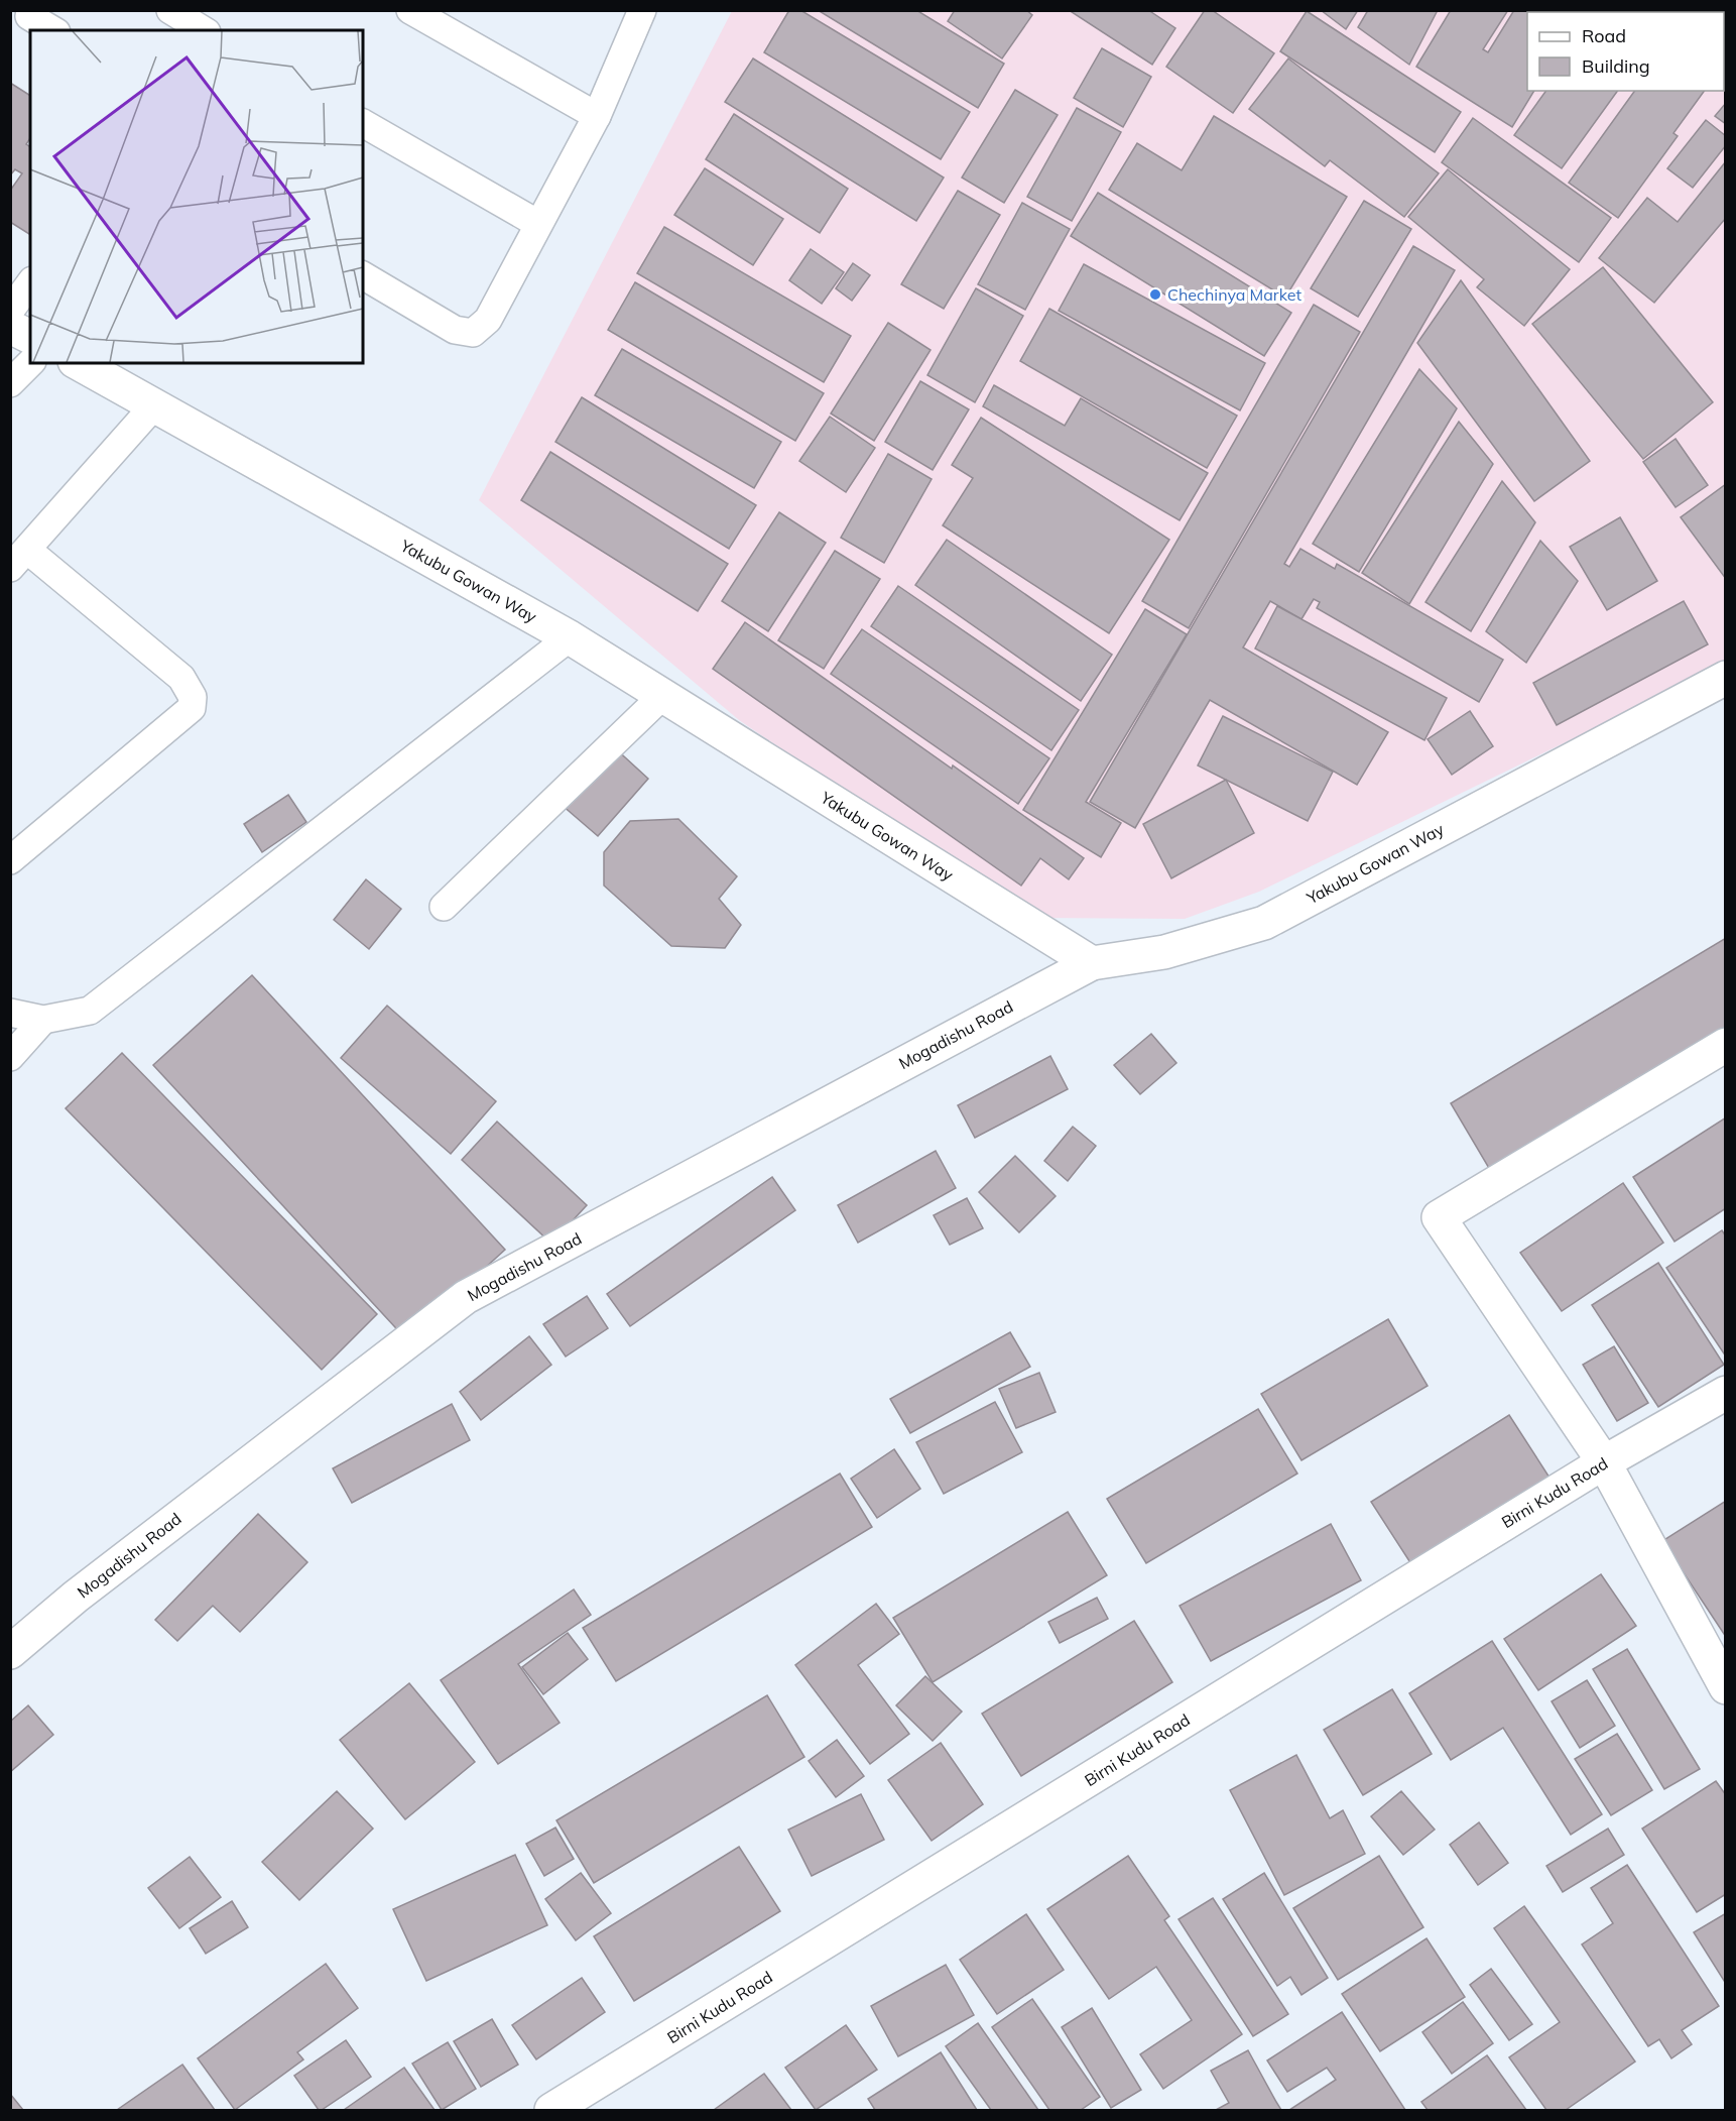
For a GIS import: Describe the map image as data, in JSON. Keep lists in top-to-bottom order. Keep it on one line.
{"streets":{"street":["Yakubu Gowan Way","Mogadishu Road","Birni Kudu Road"]},"crossings":[["Yakubu Gowan Way","Mogadishu Road"]],"places":["Chechinya Market"],"legend":["Road","Building"]}
